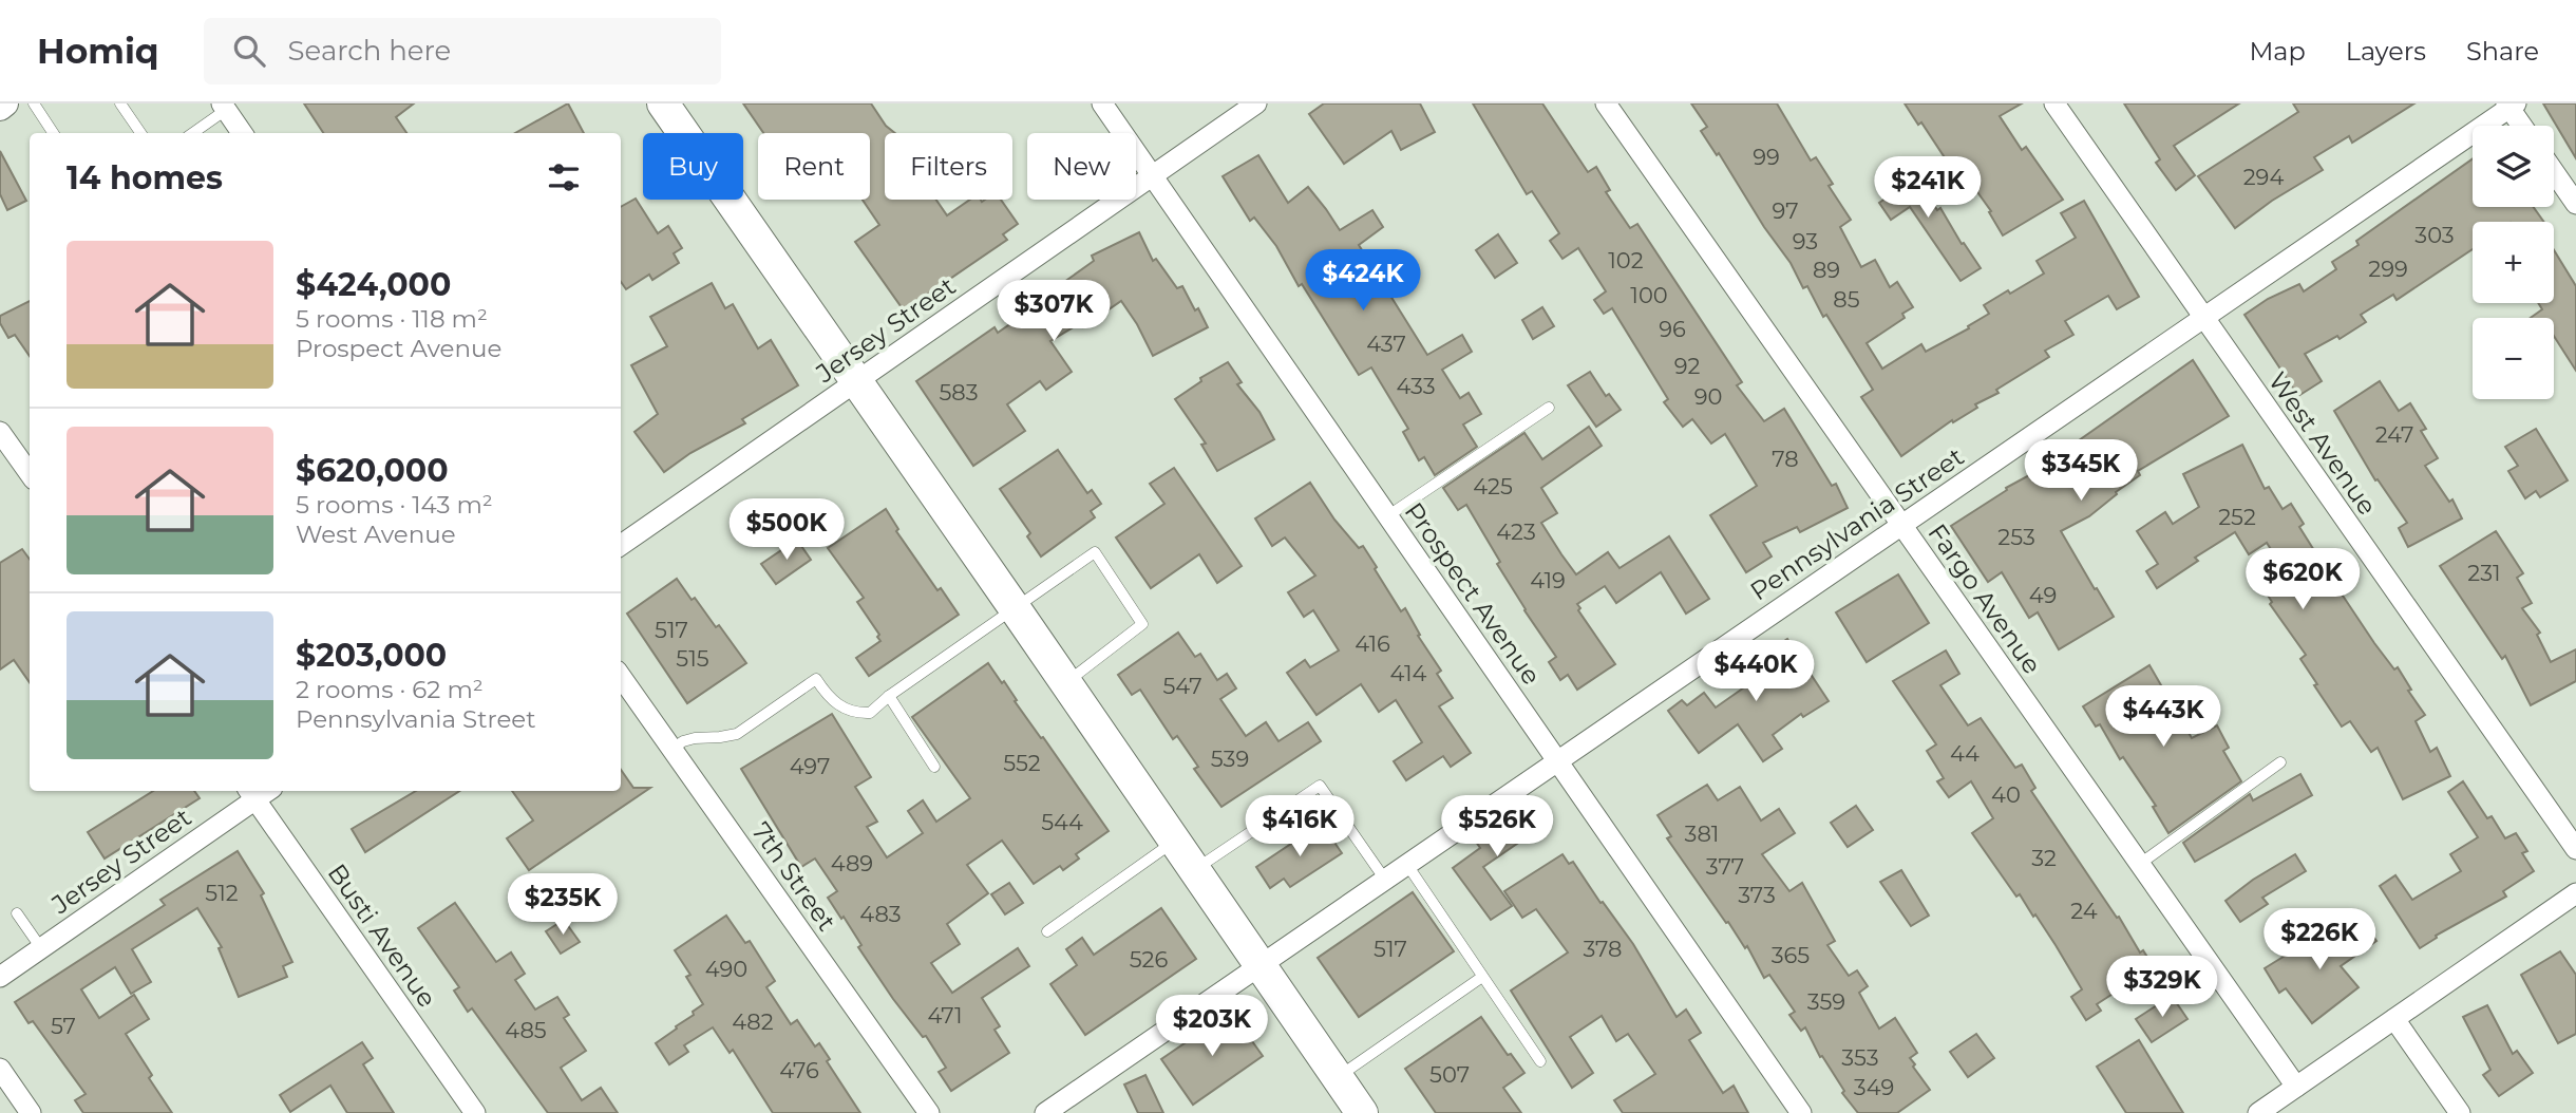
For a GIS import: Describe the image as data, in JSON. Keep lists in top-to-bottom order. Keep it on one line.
{"streets":{"street":["Jersey Street","West Avenue","Pennsylvania Street","Prospect Avenue","Fargo Avenue","7th Street","Busti Avenue"]},"crossings":[["Jersey Street","Prospect Avenue"],["Jersey Street","Busti Avenue"],["West Avenue","Pennsylvania Street"],["Pennsylvania Street","Prospect Avenue"],["Pennsylvania Street","Fargo Avenue"]],"house_numbers":["99","294","97","303","93","102","299","89","100","85","96","437","92","433","583","90","247","78","425","252","423","253","231","419","49","517","416","515","414","547","44","539","552","497","40","544","381","32","489","377","512","373","24","483","517","378","365","526","490","359","471","482","57","485","353","476","507","349"],"page":{"header":"Homiq","search":"Search here","nav":["Map","Layers","Share"],"map_buttons":["+","−"],"chip":["Buy","Rent","Filters","New"],"heading":"14 homes","price":["$241K","$424K","$307K","$345K","$500K","$620K","$440K","$443K","$416K","$526K","$235K","$226K","$329K","$203K"],"list":[{"name":"$424,000","note":"5 rooms · 118 m² · Prospect Avenue"},{"name":"$620,000","note":"5 rooms · 143 m² · West Avenue"},{"name":"$203,000","note":"2 rooms · 62 m² · Pennsylvania Street"}]}}
